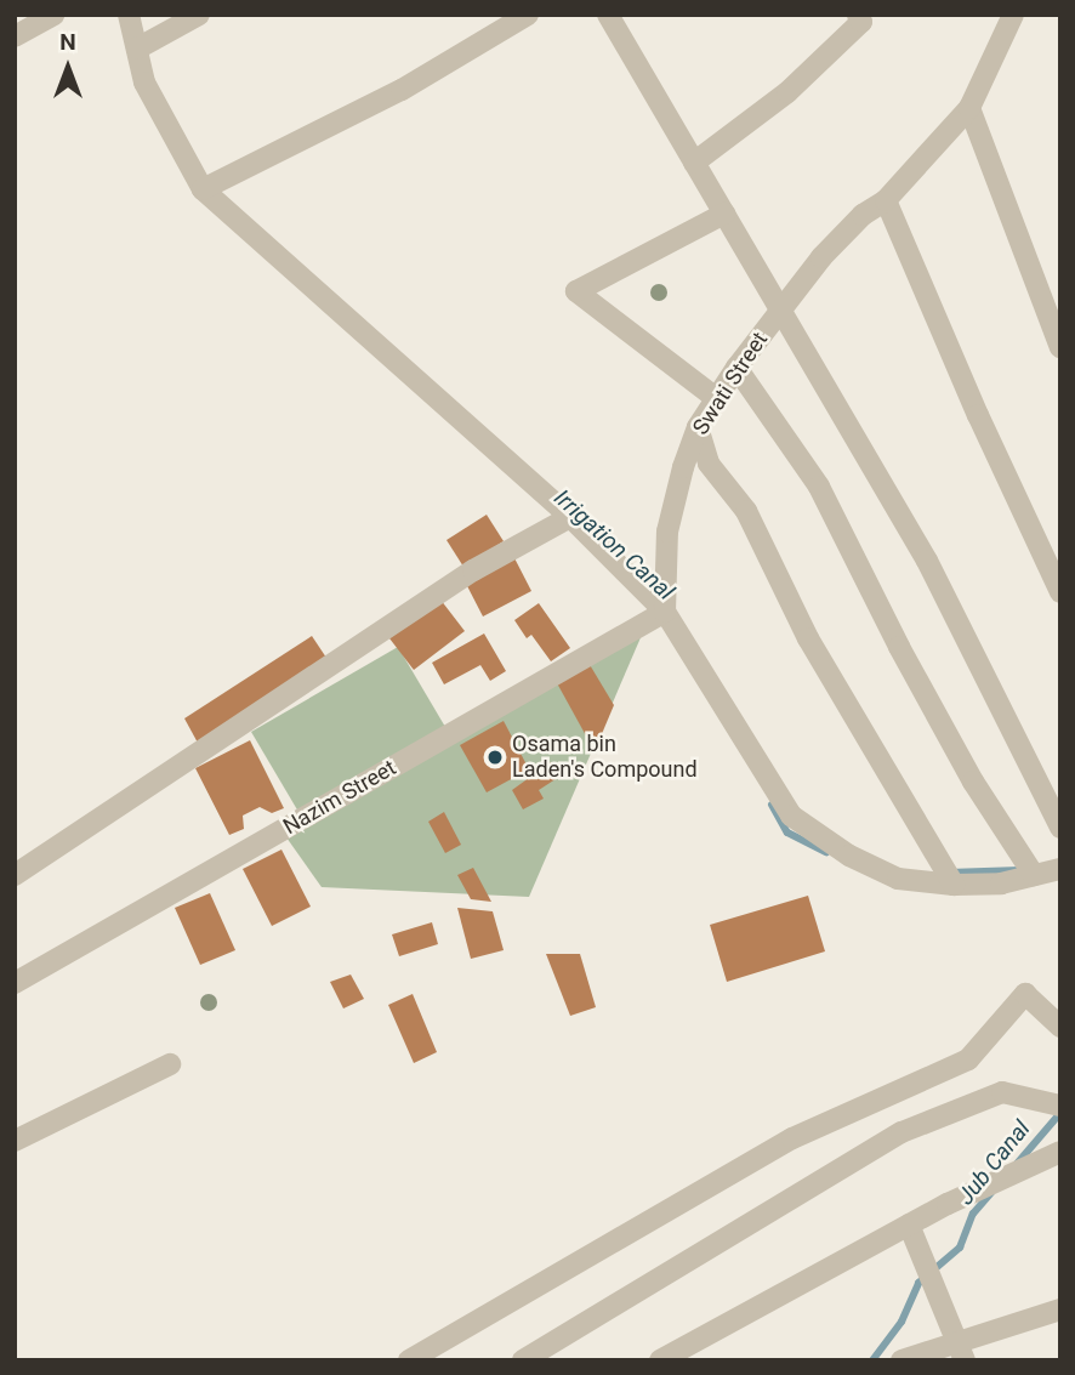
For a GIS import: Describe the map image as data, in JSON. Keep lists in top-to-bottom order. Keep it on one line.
{"streets":{"street":["Swati Street","Nazim Street"]},"crossings":[["Swati Street","Nazim Street"]],"water":["Irrigation Canal","Jub Canal"],"places":["Osama bin Laden's Compound"],"north":"top"}
